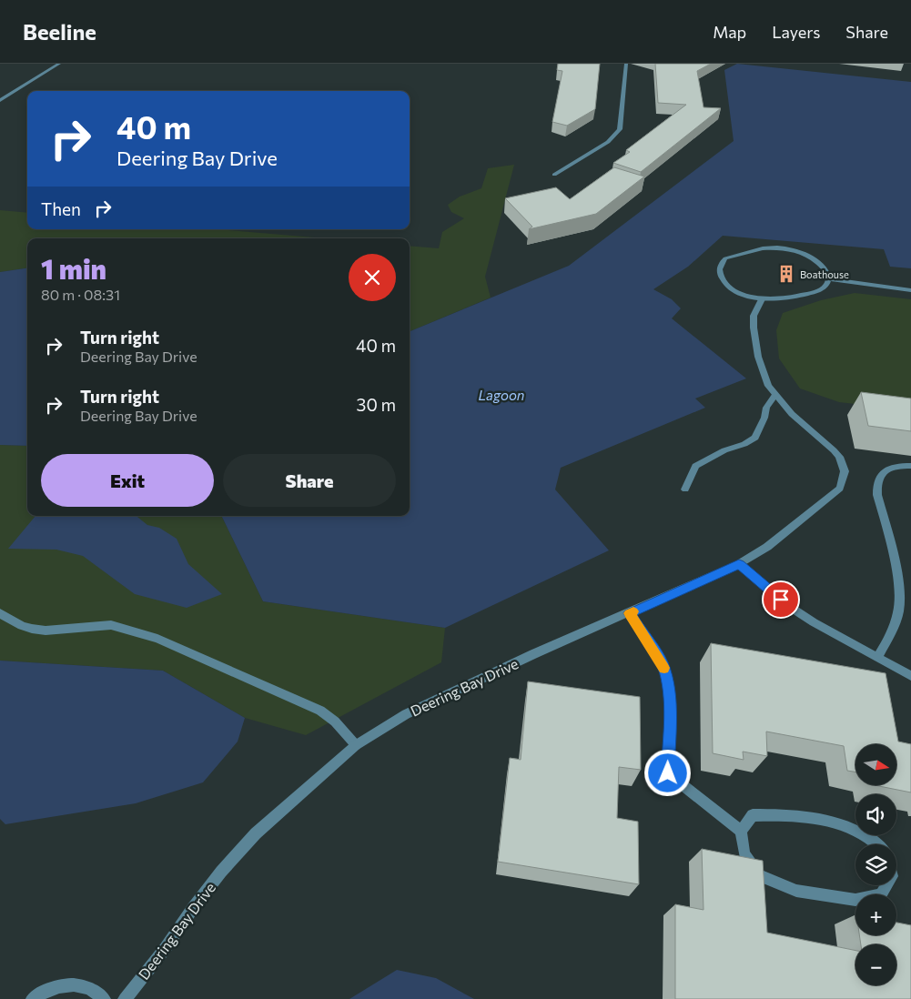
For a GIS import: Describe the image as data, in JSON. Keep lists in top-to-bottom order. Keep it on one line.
{"streets":{"street":["Deering Bay Drive"]},"water":["Lagoon"],"places":{"building":["Boathouse"]},"north":"right","page":{"header":"Beeline","nav":["Map","Layers","Share"],"turn":["40 m","Deering Bay Drive"],"then":"Then","heading":["1 min","80 m · 08:31"],"list":[{"name":"Turn right","note":"Deering Bay Drive","value":"40 m"},{"name":"Turn right","note":"Deering Bay Drive","value":"30 m"}],"buttons":["Exit","Share"],"map_buttons":["+","−"]}}
